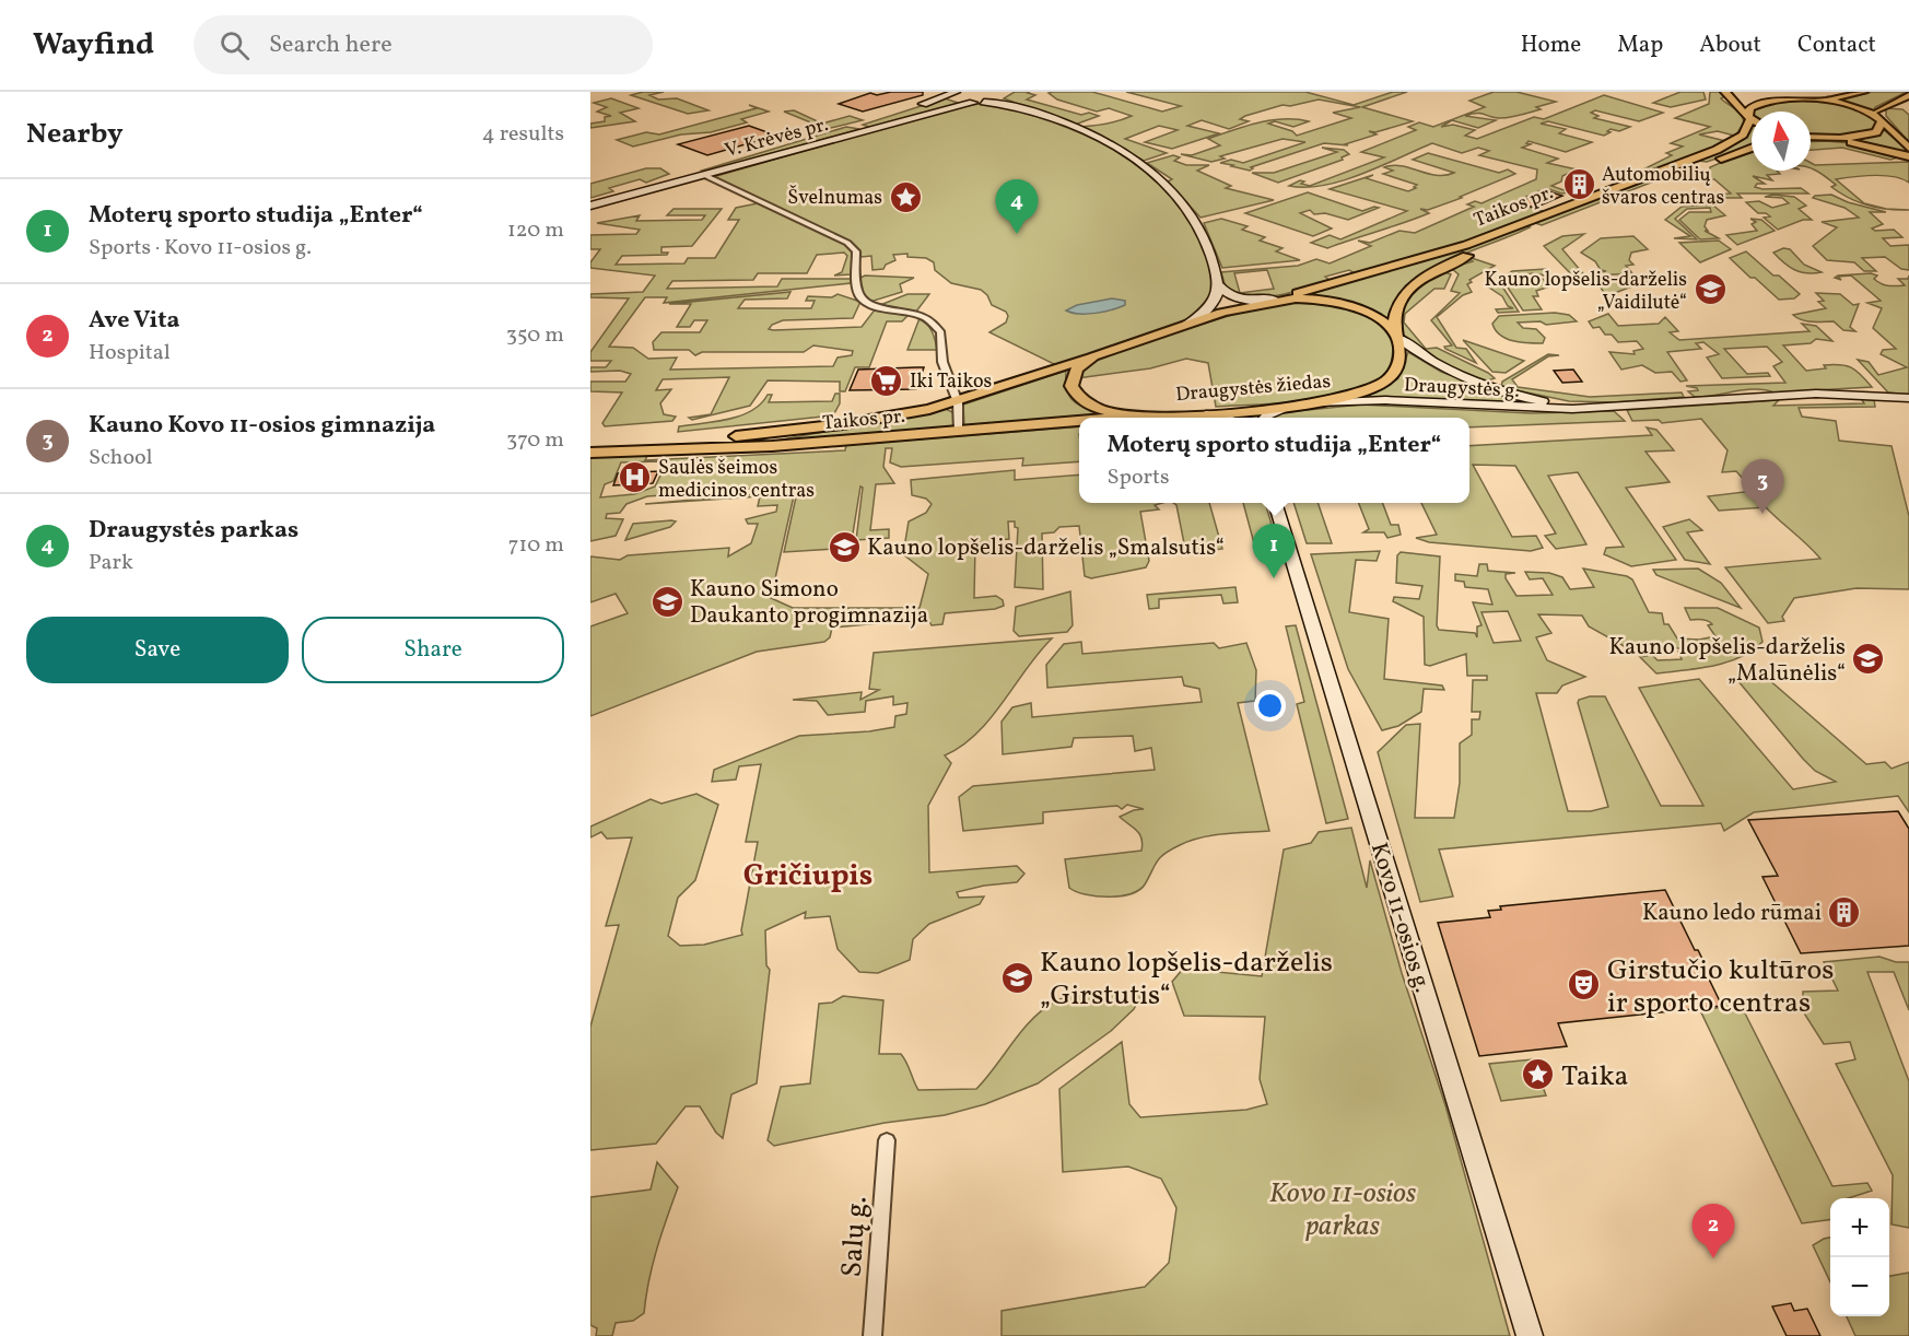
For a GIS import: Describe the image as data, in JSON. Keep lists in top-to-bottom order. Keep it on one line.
{"streets":{"main road":["V. Krėvės pr.","Taikos pr.","Draugystės žiedas","Draugystės g.","Kovo 11-osios g."],"street":["Salų g."]},"crossings":[["Taikos pr.","Draugystės žiedas"],["Taikos pr.","Draugystės g."],["Draugystės žiedas","Draugystės g."]],"districts":["Gričiupis"],"parks":["Kovo 11-osios parkas"],"places":{"building":["Automobilių švaros centras","Kauno ledo rūmai"],"place":["Švelnumas","Taika"],"school or university":["Kauno lopšelis-darželis „Vaidilutė“","Kauno lopšelis-darželis „Smalsutis“","Kauno Simono Daukanto progimnazija","Kauno lopšelis-darželis „Malūnėlis“","Kauno lopšelis-darželis „Girstutis“"],"supermarket":["Iki Taikos"],"hospital":["Saulės šeimos medicinos centras"],"theatre":["Girstučio kultūros ir sporto centras"]},"north":"top","page":{"header":"Wayfind","search":"Search here","nav":["Home","Map","About","Contact"],"heading":["Nearby","4 results"],"list":[{"mark":"1","name":"Moterų sporto studija „Enter“","note":"Sports · Kovo 11-osios g.","value":"120 m"},{"mark":"2","name":"Ave Vita","note":"Hospital","value":"350 m"},{"mark":"3","name":"Kauno Kovo 11-osios gimnazija","note":"School","value":"370 m"},{"mark":"4","name":"Draugystės parkas","note":"Park","value":"710 m"}],"pins":["4","3","1","2"],"popup":["Moterų sporto studija „Enter“","Sports"],"buttons":["Save","Share"],"map_buttons":["+","−"]}}
